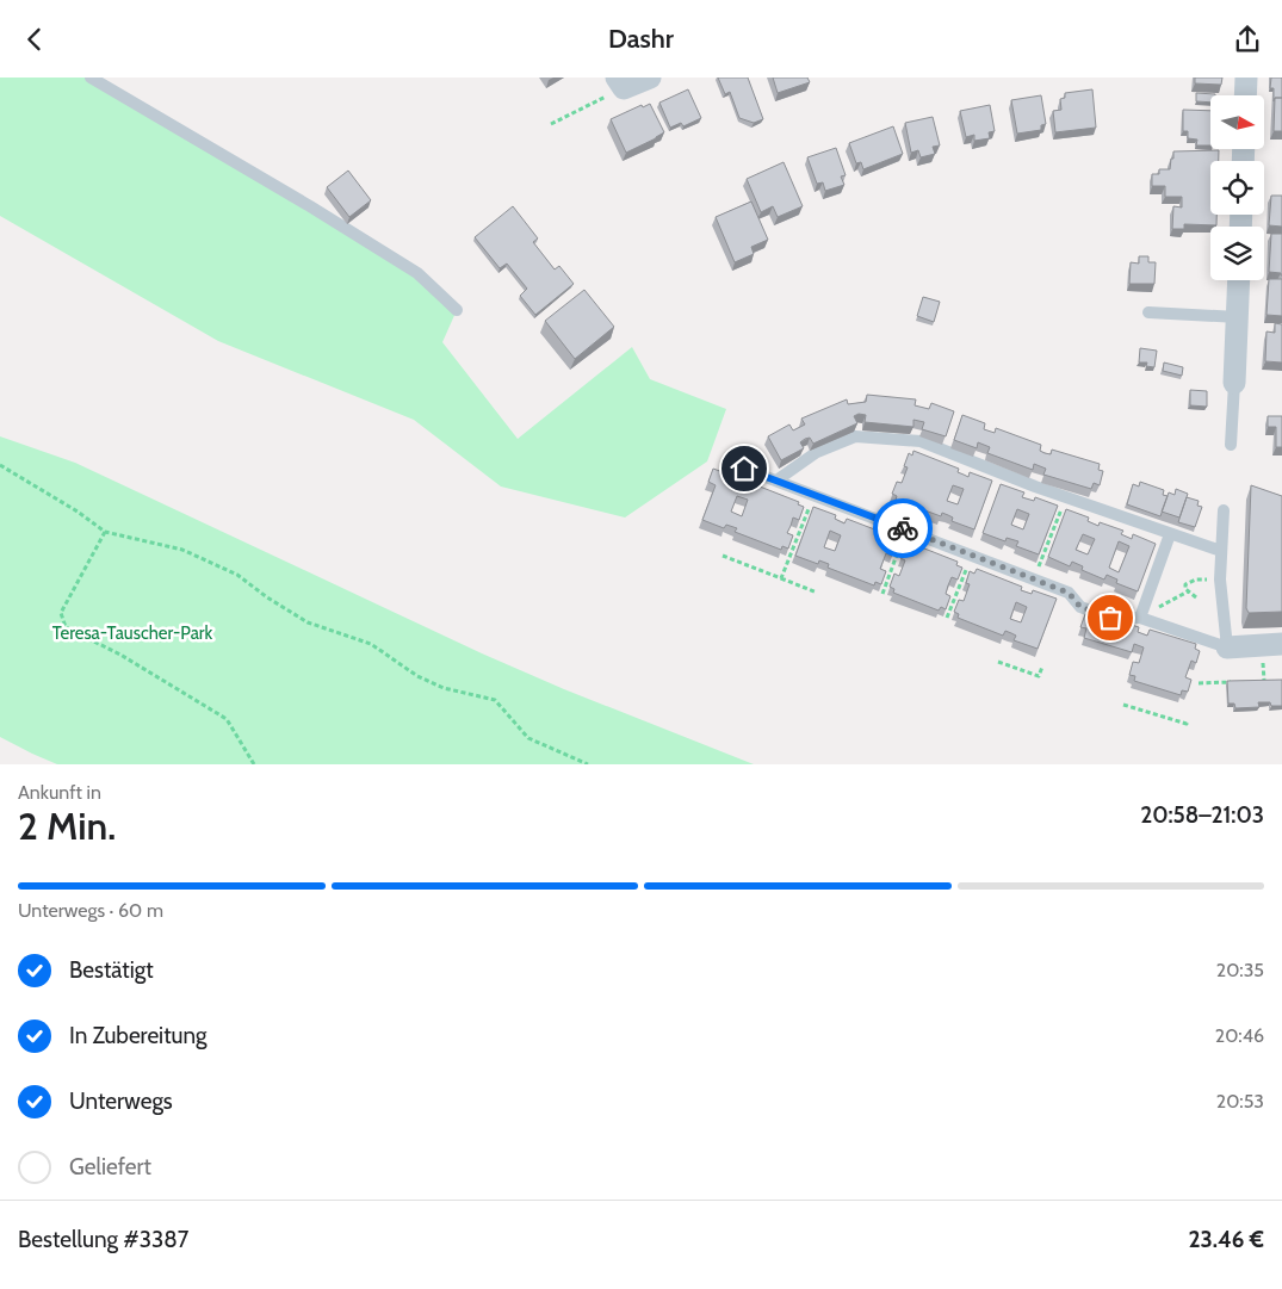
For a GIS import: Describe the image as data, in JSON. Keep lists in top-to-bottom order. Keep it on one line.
{"parks":["Teresa-Tauscher-Park"],"north":"right","page":{"header":"Dashr","heading":["2 Min.","Ankunft in","20:58–21:03"],"panel":["Bestellung #3387","23.46 €"],"bar":"Unterwegs · 60 m","list":[["Bestätigt","20:35"],["In Zubereitung","20:46"],["Unterwegs","20:53"],"Geliefert"]}}
